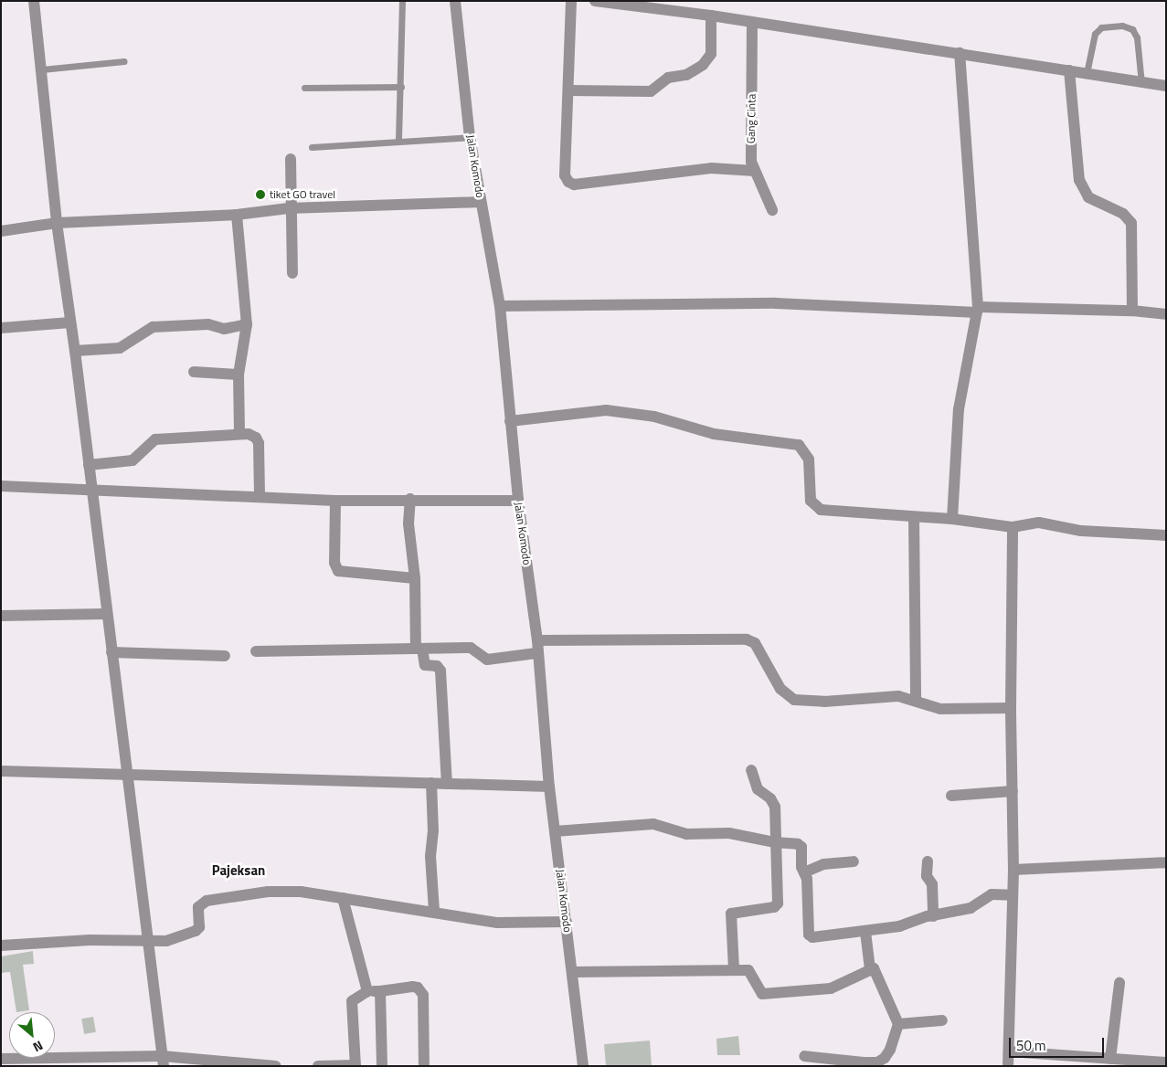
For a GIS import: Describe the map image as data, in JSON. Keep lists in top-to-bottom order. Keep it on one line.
{"streets":{"street":["Gang Cinta","Jalan Komodo"]},"districts":["Pajeksan"],"places":["tiket GO travel"],"scale_bar":"50 m","north":"bottom right"}
